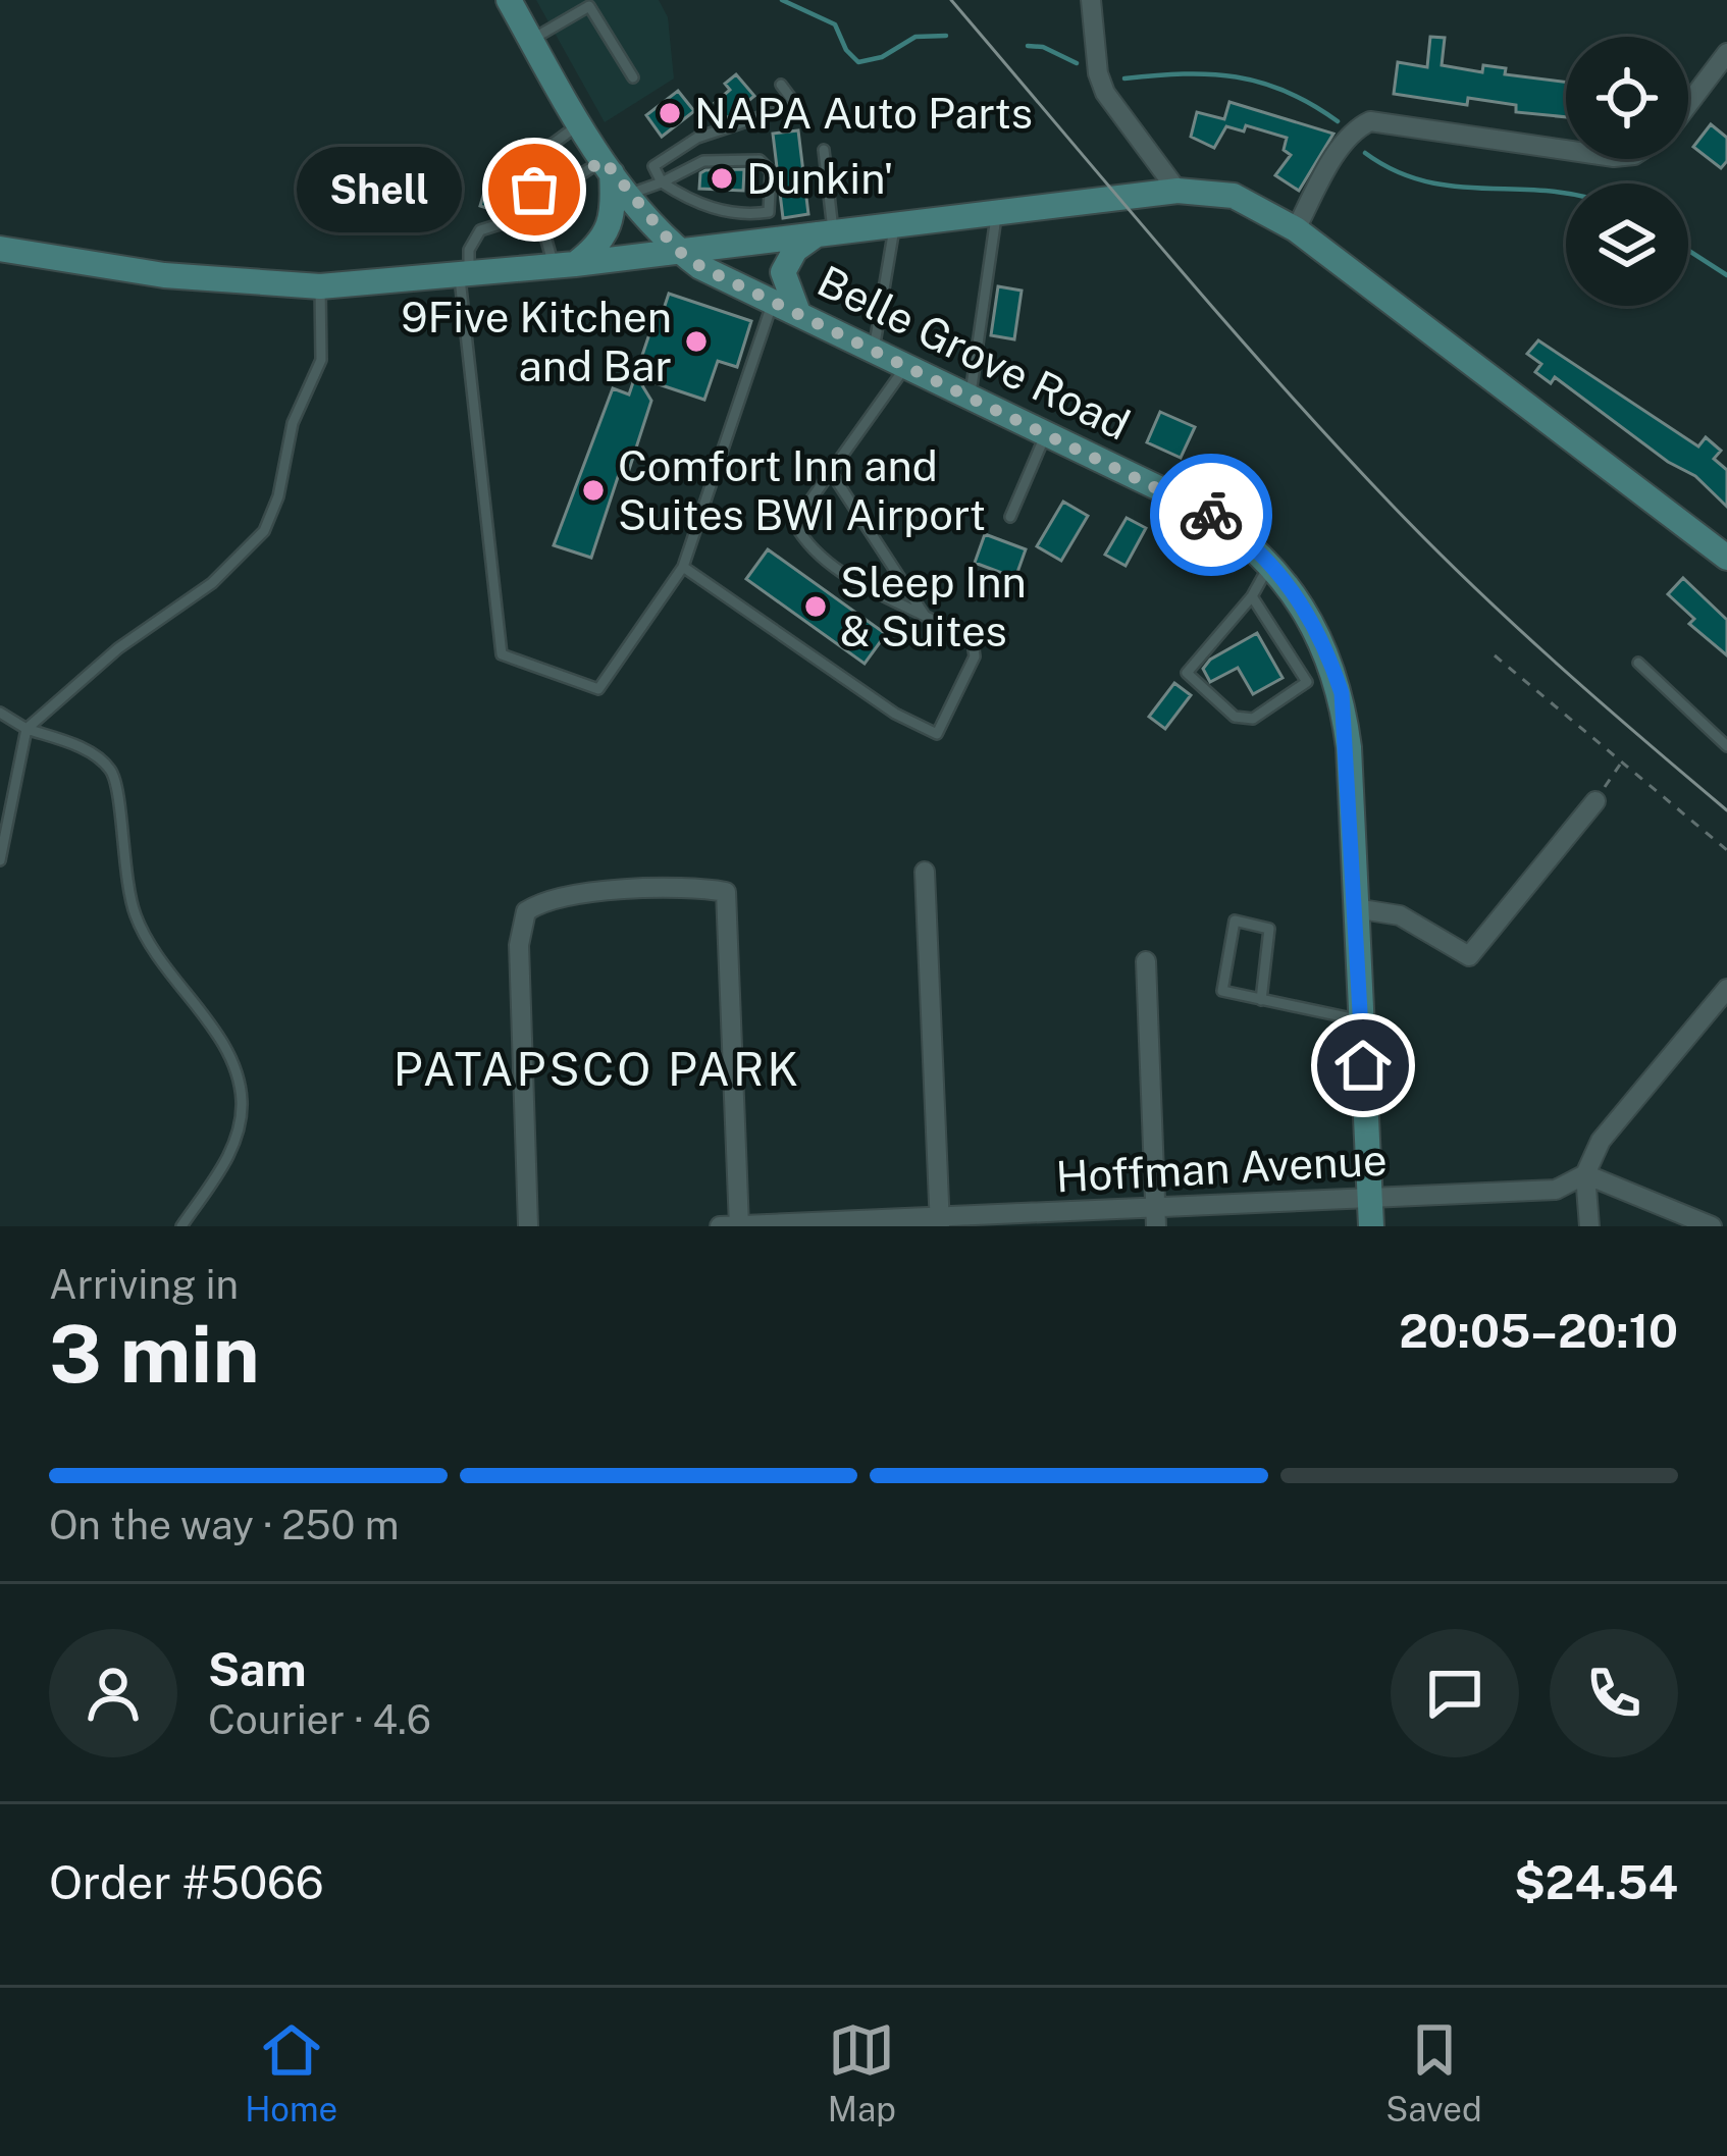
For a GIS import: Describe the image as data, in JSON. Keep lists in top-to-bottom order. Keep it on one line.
{"streets":{"main road":["Belle Grove Road"],"street":["Hoffman Avenue"]},"crossings":[["Belle Grove Road","Hoffman Avenue"]],"districts":["PATAPSCO PARK"],"places":["NAPA Auto Parts","Dunkin'","Shell","9Five Kitchen and Bar","Comfort Inn and Suites BWI Airport","Sleep Inn & Suites"],"page":{"bubble":"Shell","heading":["3 min","Arriving in","20:05–20:10"],"panel":["Sam","Courier · 4.6","Order #5066","$24.54"],"bar":"On the way · 250 m","tabs":["Home","Map","Saved"]}}
